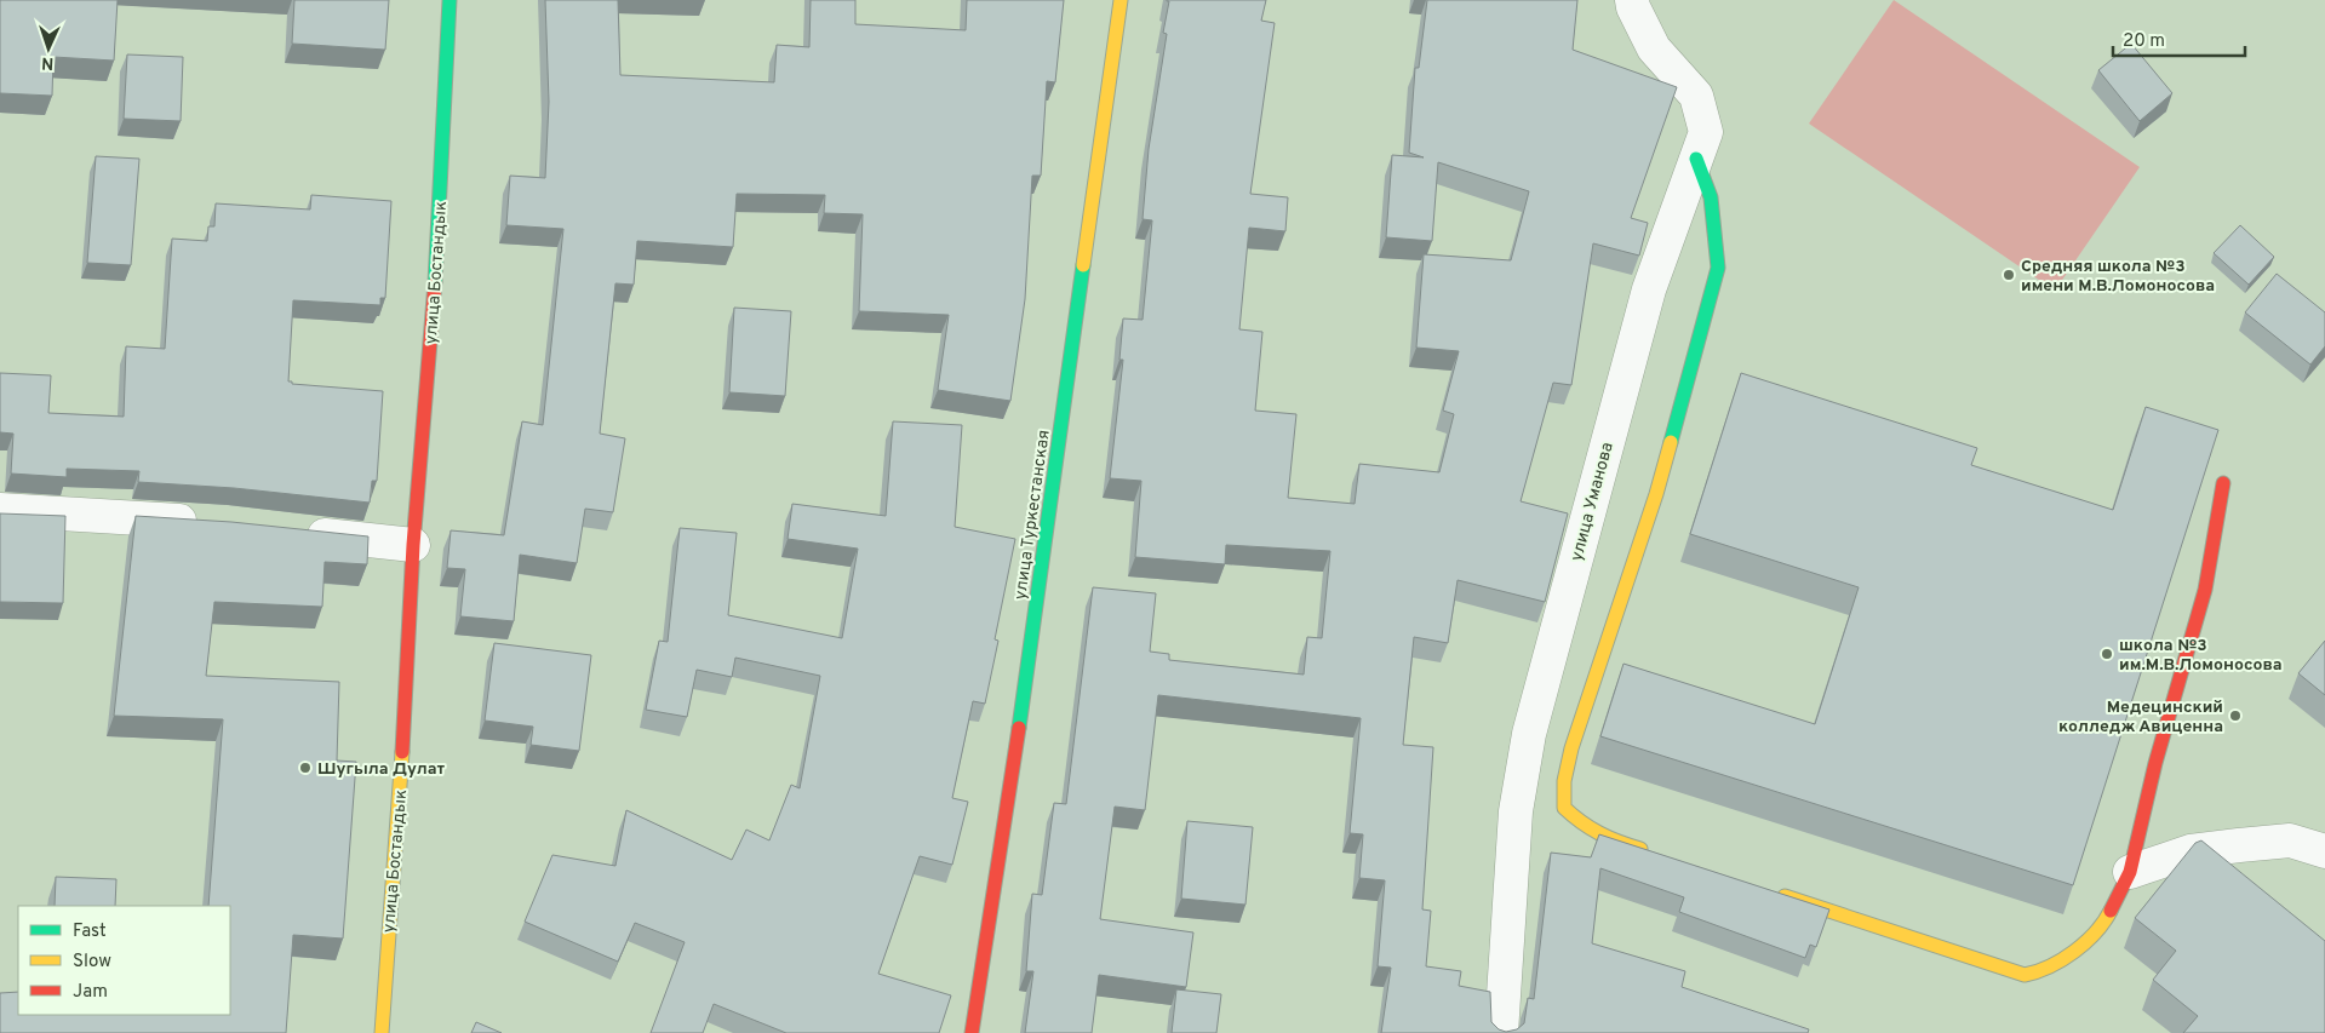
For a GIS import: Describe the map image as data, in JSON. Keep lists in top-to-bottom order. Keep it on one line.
{"streets":{"street":["улица Бостандык","улица Уманова","улица Туркестанская"]},"places":["Средняя школа №3 имени М.В.Ломоносова","школа №3 им.М.В.Ломоносова","Медецинский колледж Авиценна","Шугыла Дулат"],"legend":["Fast","Slow","Jam"],"scale_bar":"20 m","north":"bottom"}
